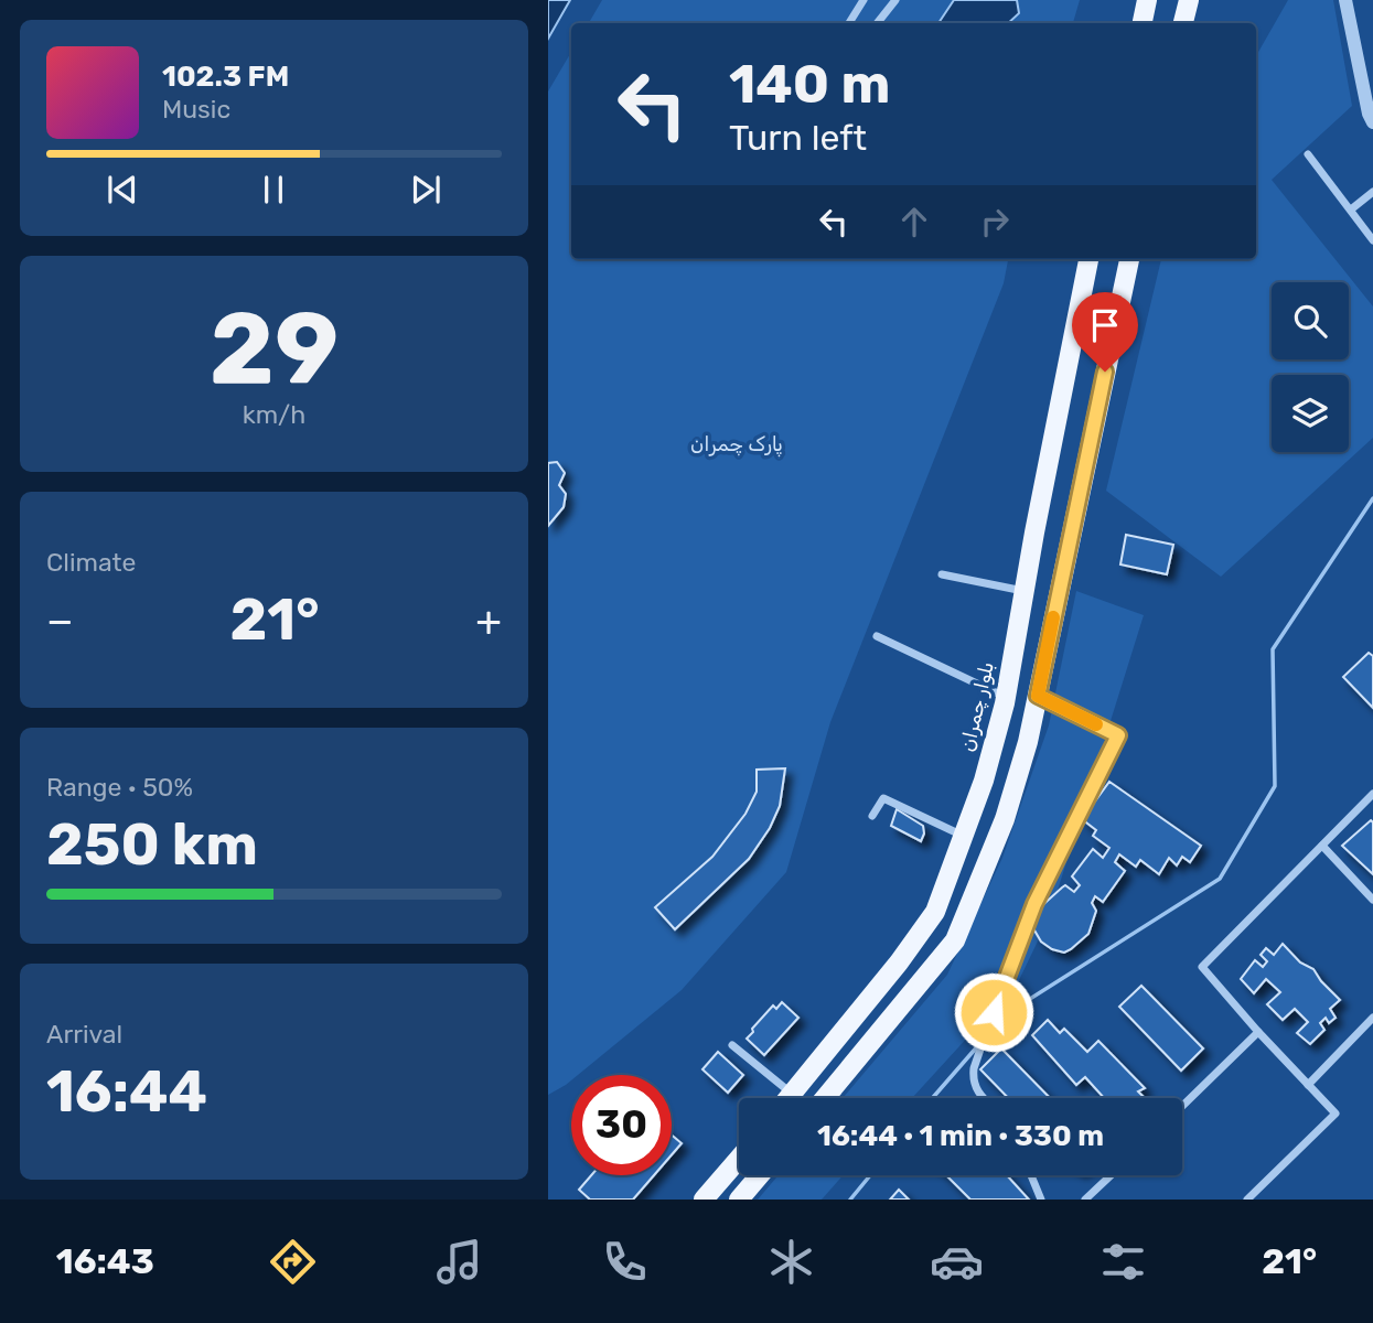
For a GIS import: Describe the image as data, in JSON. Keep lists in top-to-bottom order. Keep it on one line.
{"streets":{"main road":["بلوار چمران"]},"parks":["پارک چمران"],"page":{"turn":["140 m","Turn left"],"song":["102.3 FM","Music"],"tile":[["29","km/h"],"Climate",["Range · 50%","250 km"],["Arrival","16:44"]],"heat":["−","21°","+"],"limit":"30","trip":"16:44 · 1 min · 330 m","tabs":["16:43","21°"]}}
